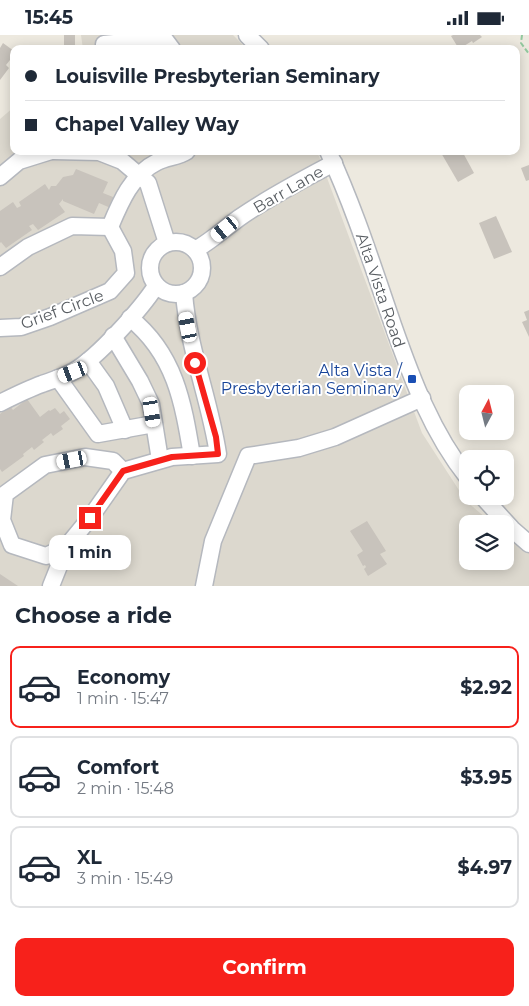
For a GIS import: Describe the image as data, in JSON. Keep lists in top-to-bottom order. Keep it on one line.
{"streets":{"street":["Barr Lane","Alta Vista Road","Grief Circle"]},"crossings":[["Barr Lane","Alta Vista Road"]],"places":{"transit":["Alta Vista / Presbyterian Seminary"]},"north":"top","page":{"status":"15:45","banner":["Louisville Presbyterian Seminary","Chapel Valley Way"],"bubble":"1 min","heading":"Choose a ride","list":[{"name":"Economy","note":"1 min · 15:47","value":"$2.92"},{"name":"Comfort","note":"2 min · 15:48","value":"$3.95"},{"name":"XL","note":"3 min · 15:49","value":"$4.97"}],"buttons":"Confirm"}}
